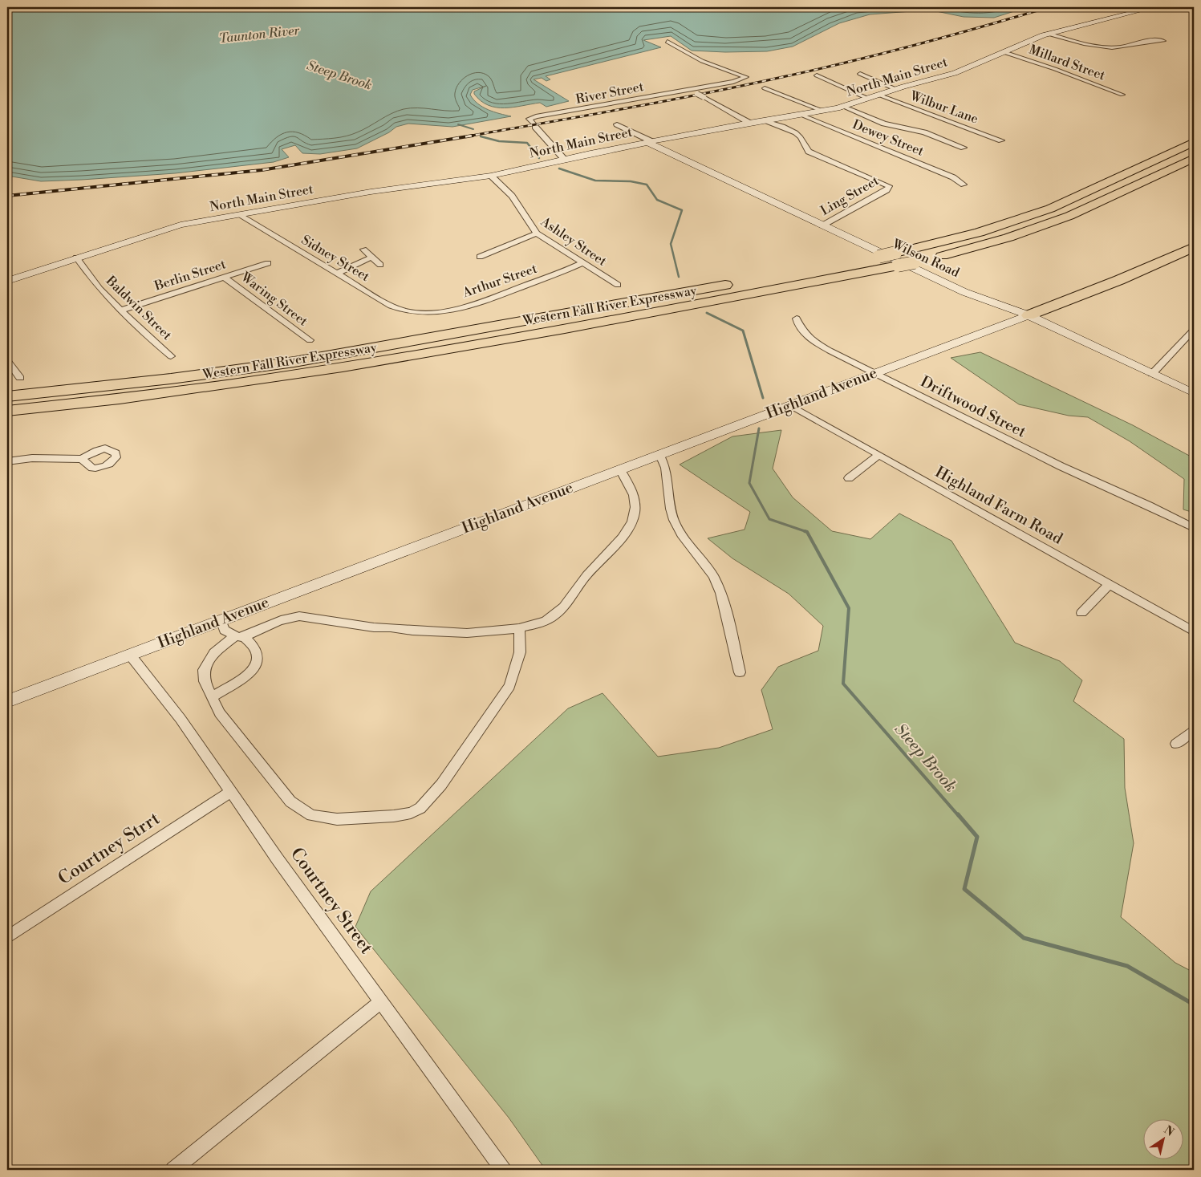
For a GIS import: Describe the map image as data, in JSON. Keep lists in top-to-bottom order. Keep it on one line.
{"streets":{"highway":["Western Fall River Expressway"],"main road":["North Main Street","Wilson Road","Highland Avenue"],"street":["Millard Street","River Street","Wilbur Lane","Dewey Street","Ling Street","Ashley Street","Sidney Street","Berlin Street","Arthur Street","Waring Street","Baldwin Street","Driftwood Street","Highland Farm Road","Courtney Strrt","Courtney Street"]},"crossings":[["Millard Street","North Main Street"],["North Main Street","River Street"],["North Main Street","Wilbur Lane"],["North Main Street","Dewey Street"],["North Main Street","Ling Street"],["North Main Street","Ashley Street"],["North Main Street","Sidney Street"],["North Main Street","Wilson Road"],["North Main Street","Baldwin Street"],["Ling Street","Wilson Road"],["Ashley Street","Arthur Street"],["Sidney Street","Arthur Street"],["Wilson Road","Highland Avenue"],["Berlin Street","Waring Street"],["Berlin Street","Baldwin Street"],["Highland Avenue","Driftwood Street"],["Highland Avenue","Highland Farm Road"],["Highland Avenue","Courtney Street"],["Courtney Strrt","Courtney Street"]],"water":["Taunton River","Steep Brook"],"north":"top right"}
